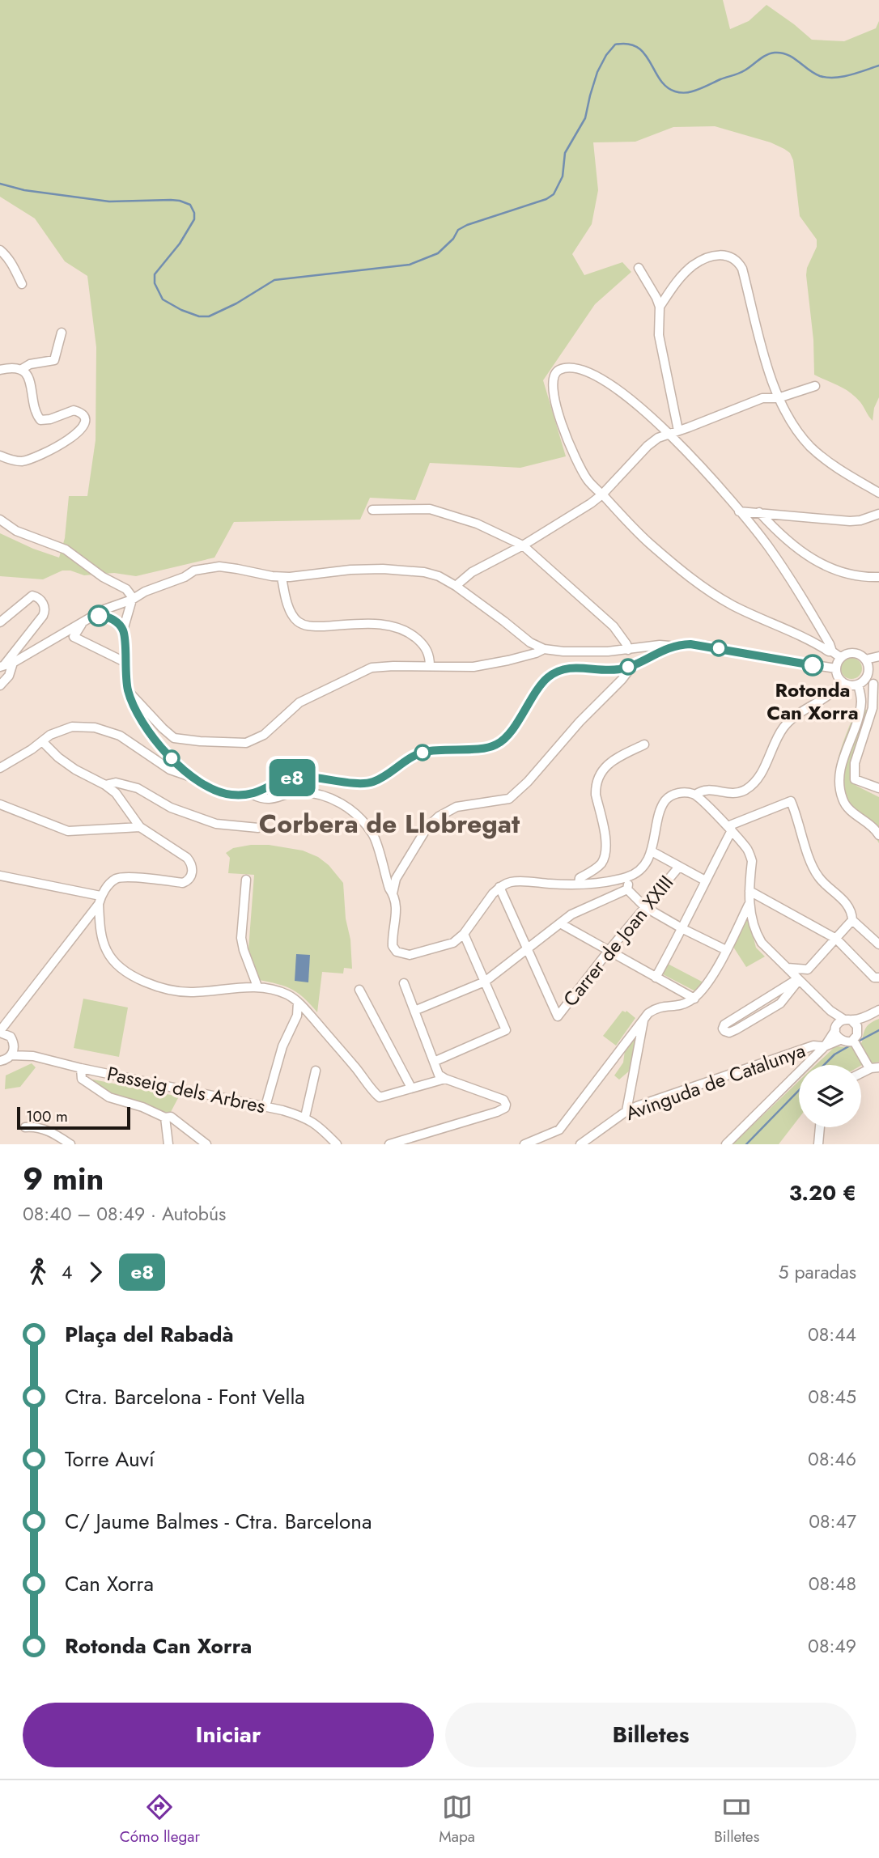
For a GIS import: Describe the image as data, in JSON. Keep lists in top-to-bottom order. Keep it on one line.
{"streets":{"street":["Carrer de Joan XXIII","Avinguda de Catalunya","Passeig dels Arbres"]},"districts":["Corbera de Llobregat"],"places":["Rotonda Can Xorra"],"lines":["bus line e8"],"scale_bar":"100 m","page":{"on_map":"e8","scale":"100 m","heading":["9 min","08:40 – 08:49 · Autobús","3.20 €"],"legs":["4","e8","5 paradas"],"list":[{"name":"Plaça del Rabadà","value":"08:44"},{"name":"Ctra. Barcelona - Font Vella","value":"08:45"},{"name":"Torre Auví","value":"08:46"},{"name":"C/ Jaume Balmes - Ctra. Barcelona","value":"08:47"},{"name":"Can Xorra","value":"08:48"},{"name":"Rotonda Can Xorra","value":"08:49"}],"buttons":["Iniciar","Billetes"],"tabs":["Cómo llegar","Mapa","Billetes"]}}
